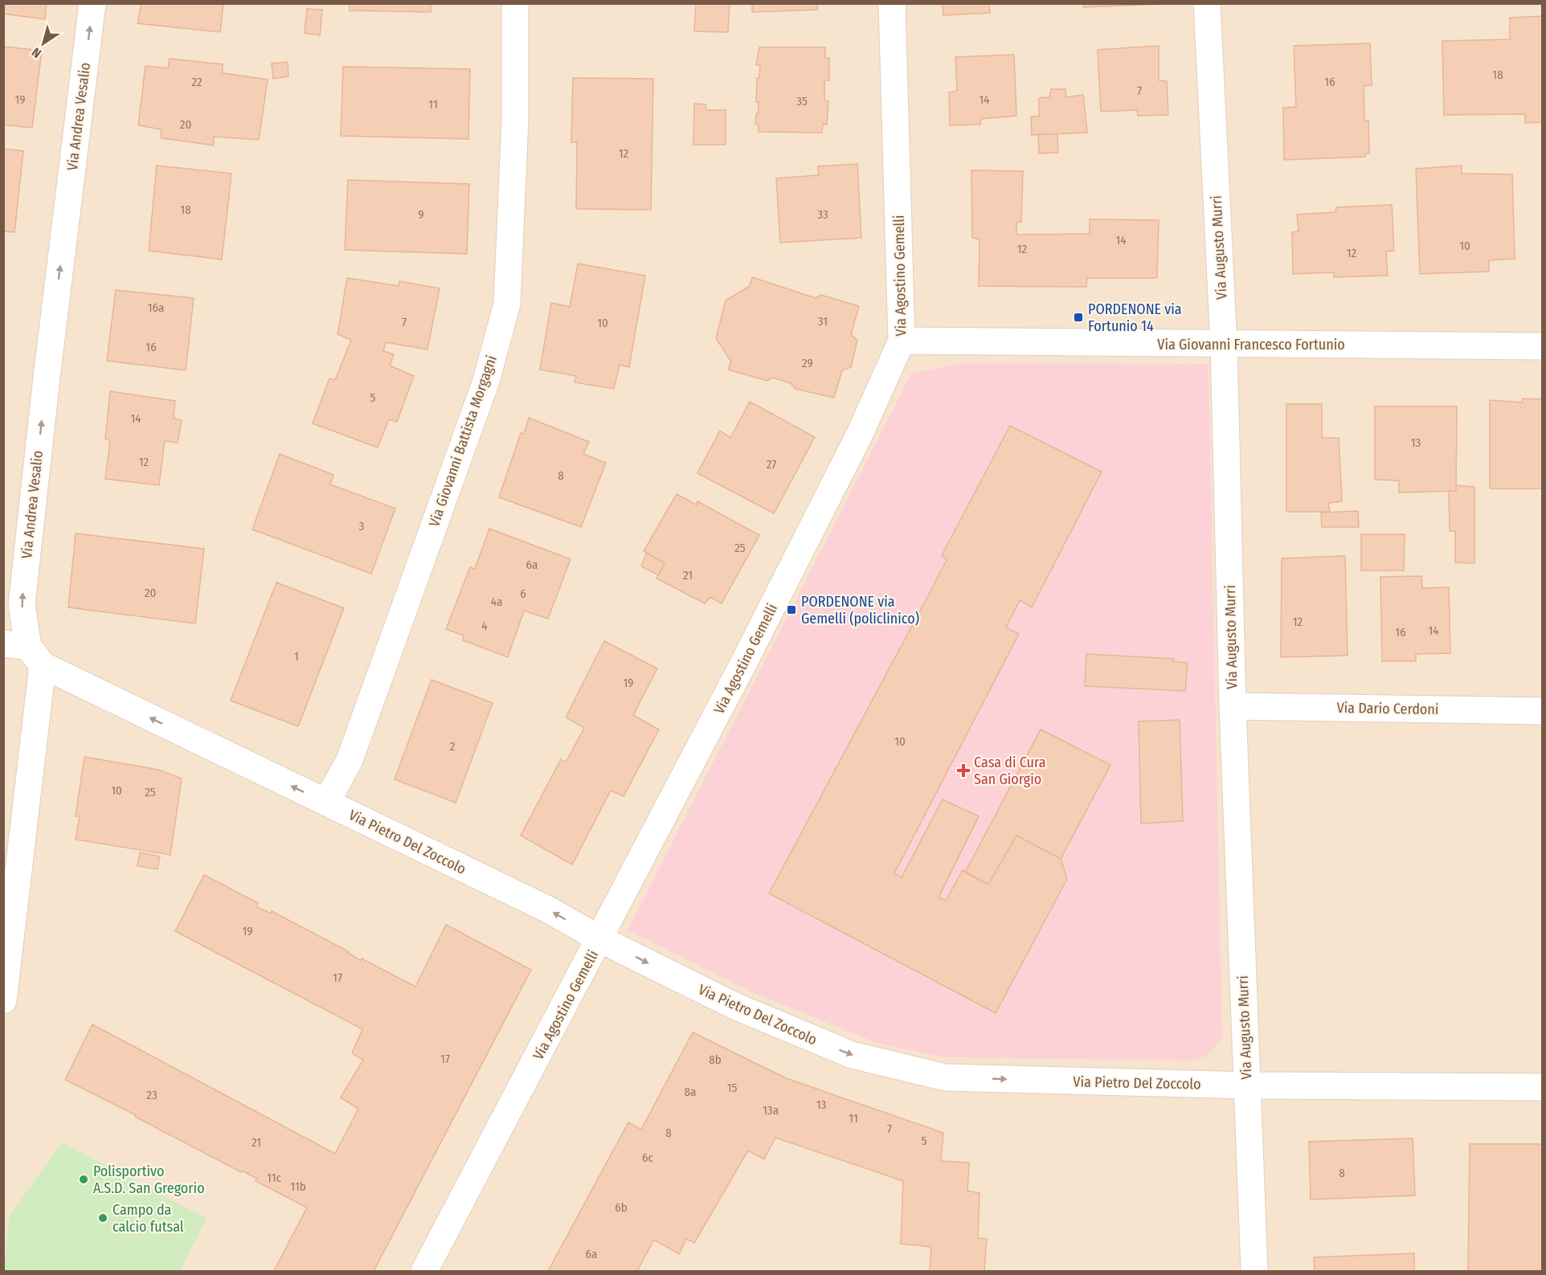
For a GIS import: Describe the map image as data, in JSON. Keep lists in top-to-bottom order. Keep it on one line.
{"streets":{"street":["Via Andrea Vesalio","Via Augusto Murri","Via Agostino Gemelli","Via Giovanni Francesco Fortunio","Via Giovanni Battista Morgagni","Via Dario Cerdoni","Via Pietro Del Zoccolo"]},"crossings":[["Via Andrea Vesalio","Via Pietro Del Zoccolo"],["Via Augusto Murri","Via Giovanni Francesco Fortunio"],["Via Augusto Murri","Via Dario Cerdoni"],["Via Augusto Murri","Via Pietro Del Zoccolo"],["Via Agostino Gemelli","Via Giovanni Francesco Fortunio"],["Via Agostino Gemelli","Via Pietro Del Zoccolo"],["Via Giovanni Battista Morgagni","Via Pietro Del Zoccolo"]],"one_way":["Via Andrea Vesalio"],"places":{"transit":["PORDENONE via Fortunio 14","PORDENONE via Gemelli (policlinico)"],"health":["Casa di Cura San Giorgio"],"other":["Polisportivo A.S.D. San Gregorio","Campo da calcio futsal"]},"house_numbers":["18","22","16","7","19","14","35","11","20","12","18","9","33","14","10","12","12","16a","31","7","10","16","29","5","14","13","12","27","8","3","25","6a","21","20","6","4a","12","4","14","16","1","19","10","2","10","25","19","17","17","8b","15","8a","23","13","13a","11","7","8","5","21","6c","8","11c","11b","6b","6a"],"north":"bottom left"}
